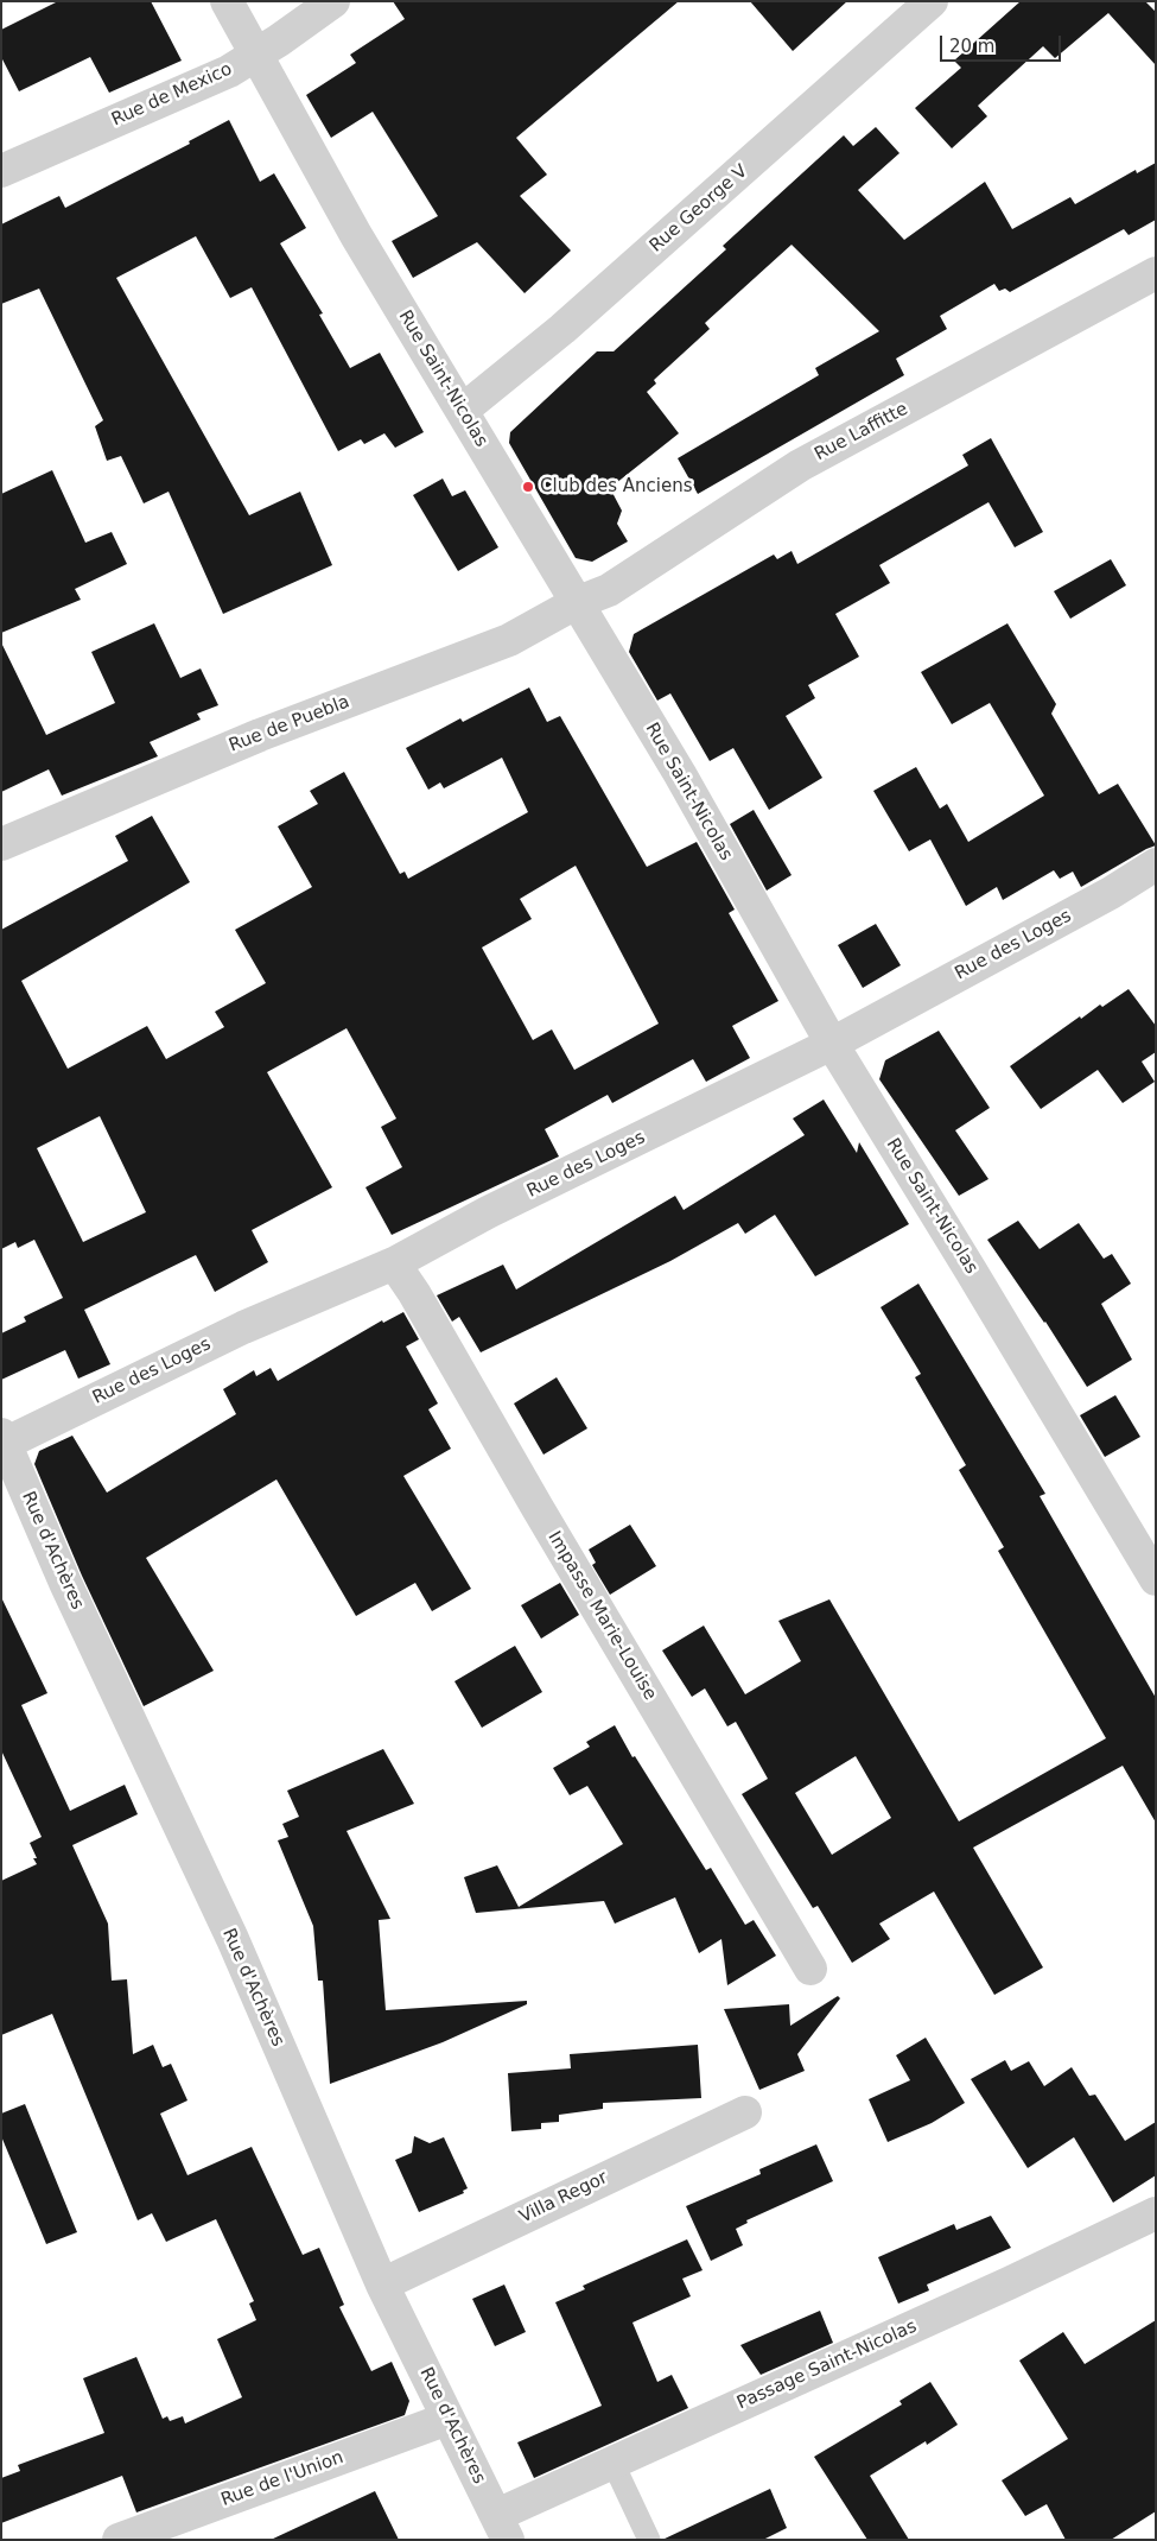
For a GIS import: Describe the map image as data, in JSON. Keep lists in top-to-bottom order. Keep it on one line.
{"streets":{"street":["Rue de Mexico","Rue George V","Rue Saint-Nicolas","Rue Laffitte","Rue de Puebla","Rue des Loges","Rue d'Achères","Impasse Marie-Louise","Villa Regor","Passage Saint-Nicolas","Rue de l'Union"]},"crossings":[["Rue de Mexico","Rue Saint-Nicolas"],["Rue George V","Rue Saint-Nicolas"],["Rue Saint-Nicolas","Rue Laffitte"],["Rue Saint-Nicolas","Rue de Puebla"],["Rue Saint-Nicolas","Rue des Loges"],["Rue Laffitte","Rue de Puebla"],["Rue des Loges","Rue d'Achères"],["Rue des Loges","Impasse Marie-Louise"],["Rue d'Achères","Villa Regor"],["Rue d'Achères","Passage Saint-Nicolas"],["Rue d'Achères","Rue de l'Union"]],"places":["Club des Anciens"],"scale_bar":"20 m"}
